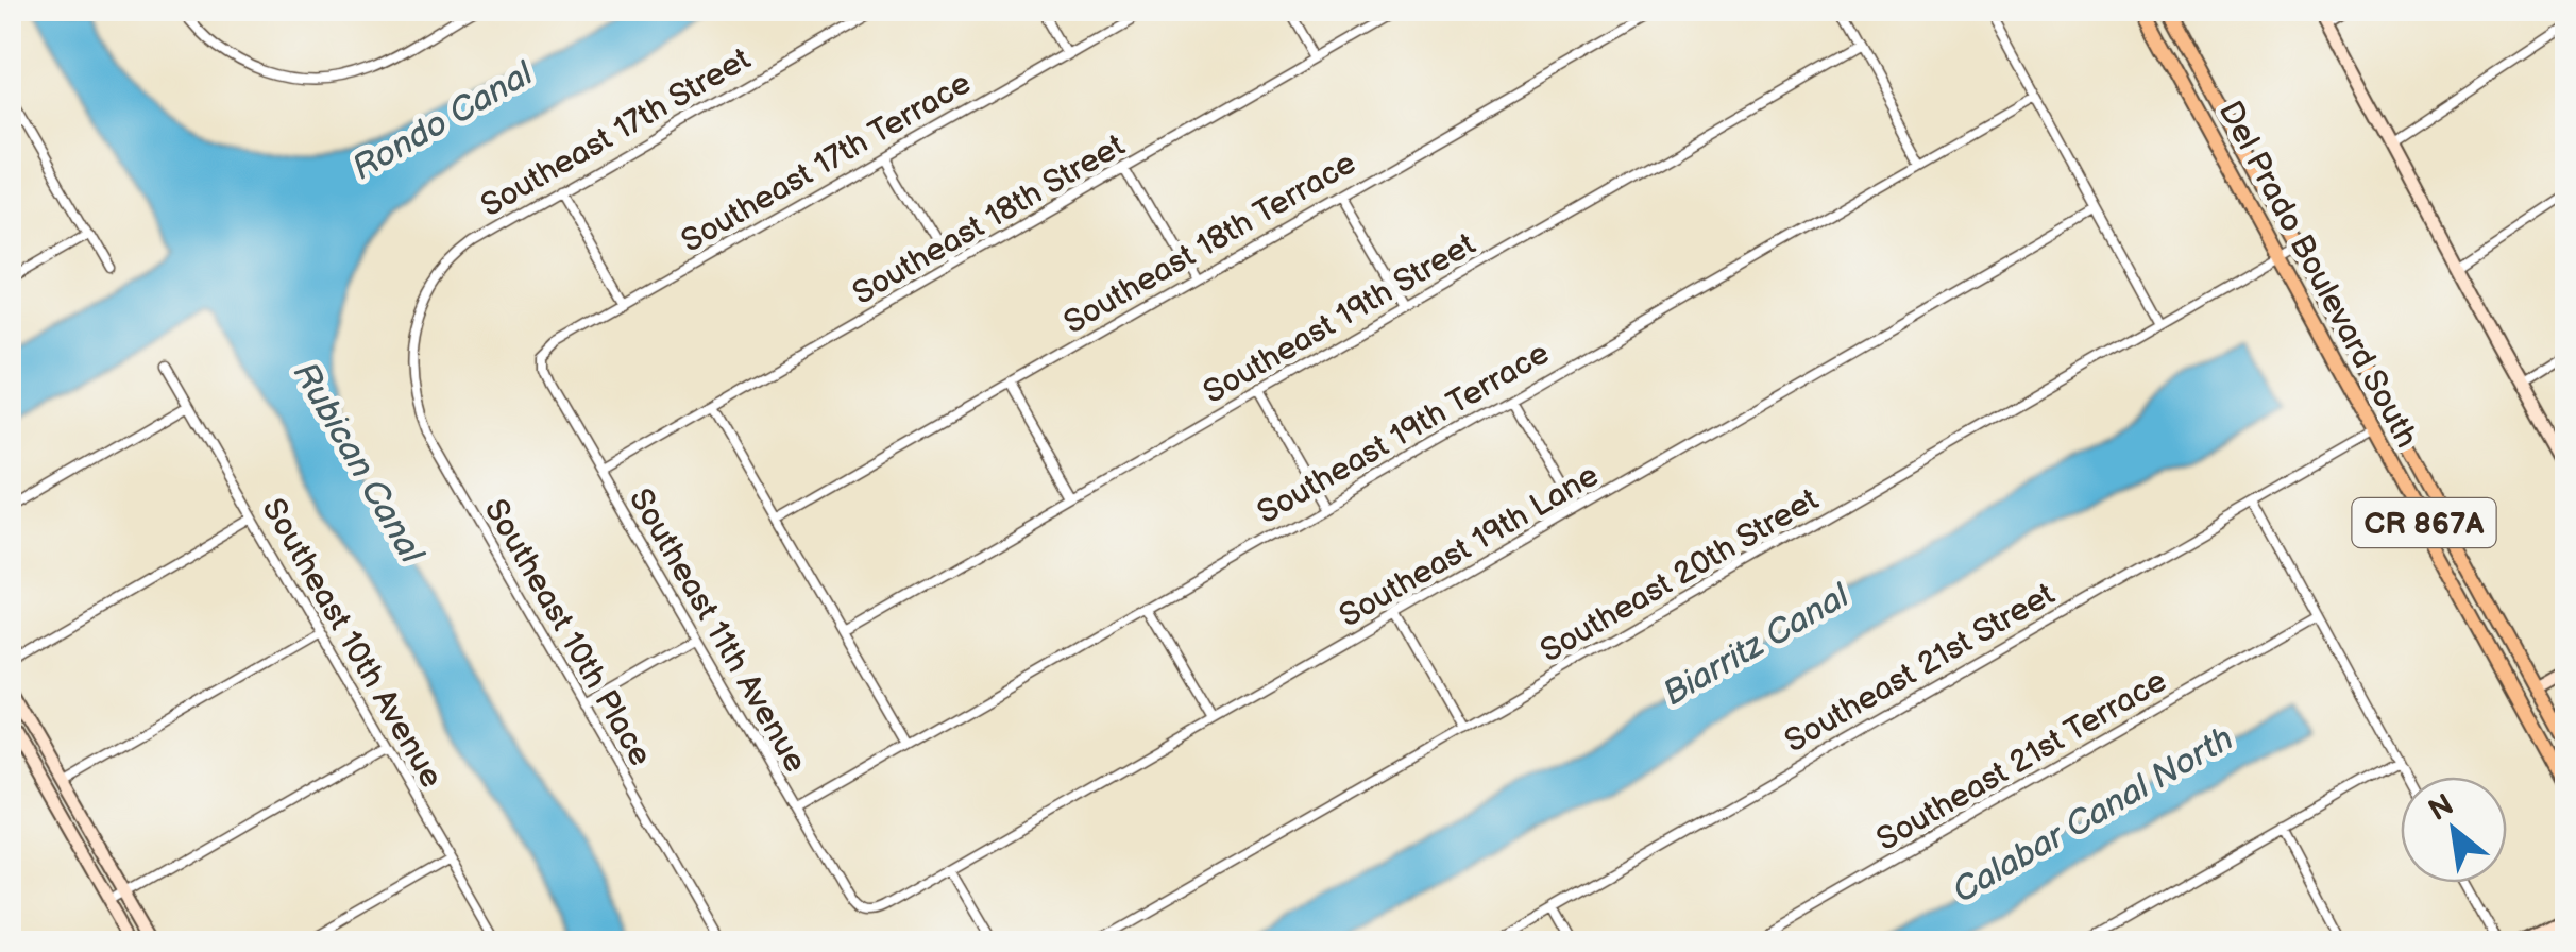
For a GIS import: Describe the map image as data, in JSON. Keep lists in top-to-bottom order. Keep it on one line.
{"streets":{"main road":["Del Prado Boulevard South","CR 867A"],"street":["Southeast 17th Street","Southeast 17th Terrace","Southeast 18th Street","Southeast 18th Terrace","Southeast 19th Street","Southeast 19th Terrace","Southeast 19th Lane","Southeast 20th Street","Southeast 11th Avenue","Southeast 10th Place","Southeast 10th Avenue","Southeast 21st Street","Southeast 21st Terrace"]},"crossings":[["Southeast 17th Street","Southeast 10th Place"],["Southeast 17th Terrace","Southeast 11th Avenue"],["Southeast 18th Street","Southeast 11th Avenue"],["Del Prado Boulevard South","Southeast 20th Street"],["Del Prado Boulevard South","Southeast 21st Street"],["Southeast 19th Terrace","Southeast 11th Avenue"],["Southeast 19th Lane","Southeast 11th Avenue"]],"water":["Rondo Canal","Rubican Canal","Biarritz Canal","Calabar Canal North"],"north":"top left"}
